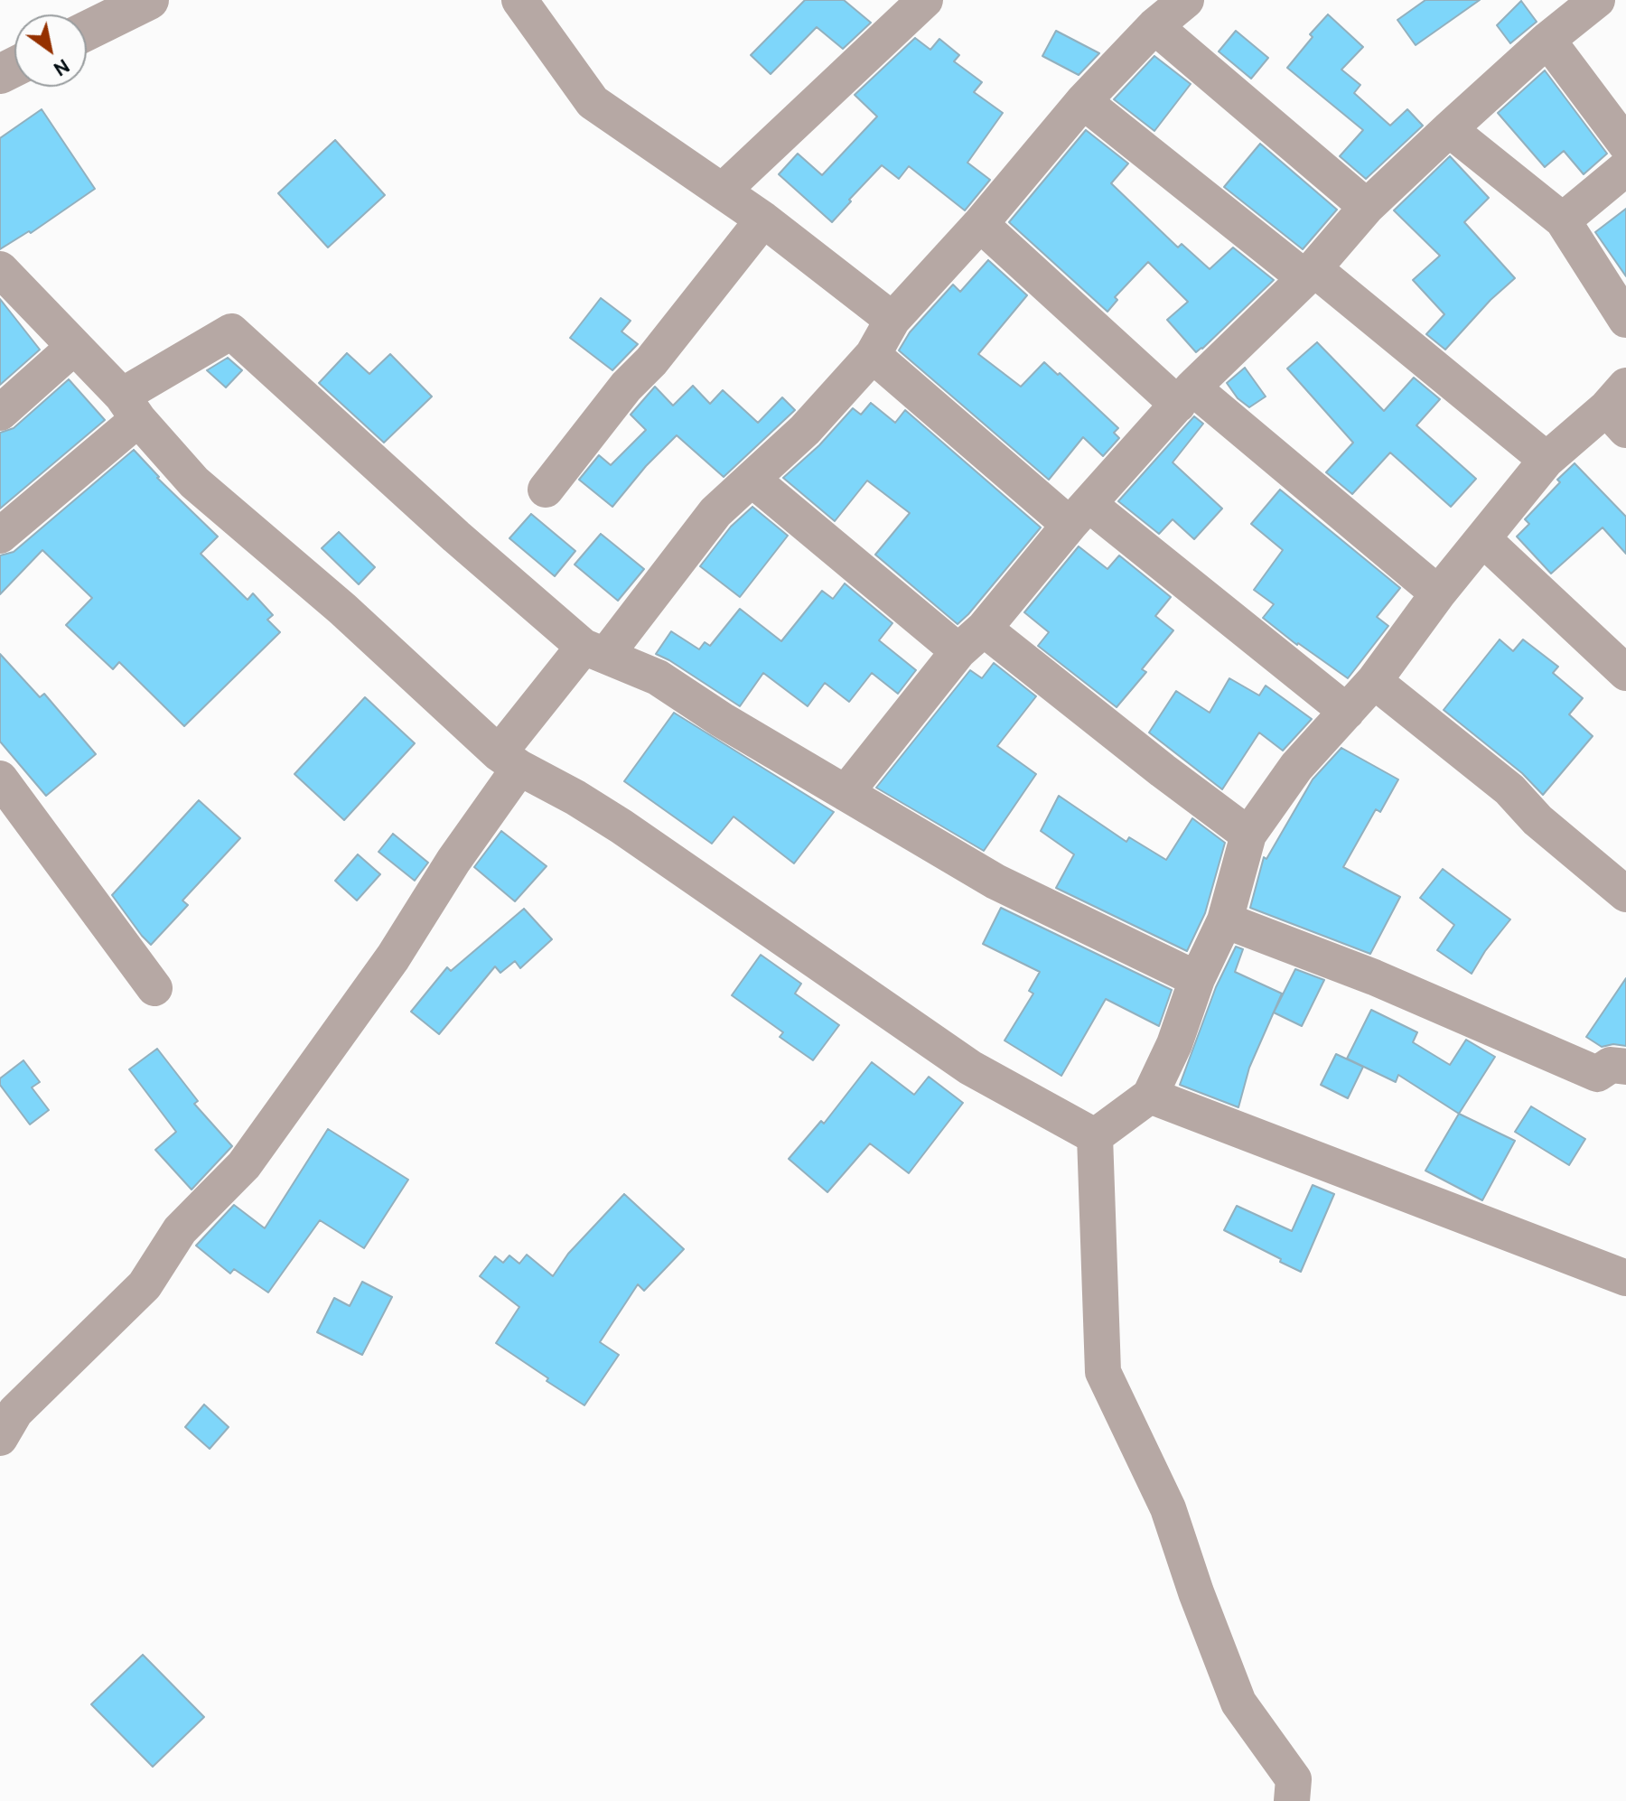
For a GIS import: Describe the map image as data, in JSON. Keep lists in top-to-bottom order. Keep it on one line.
{"north":"bottom right"}
